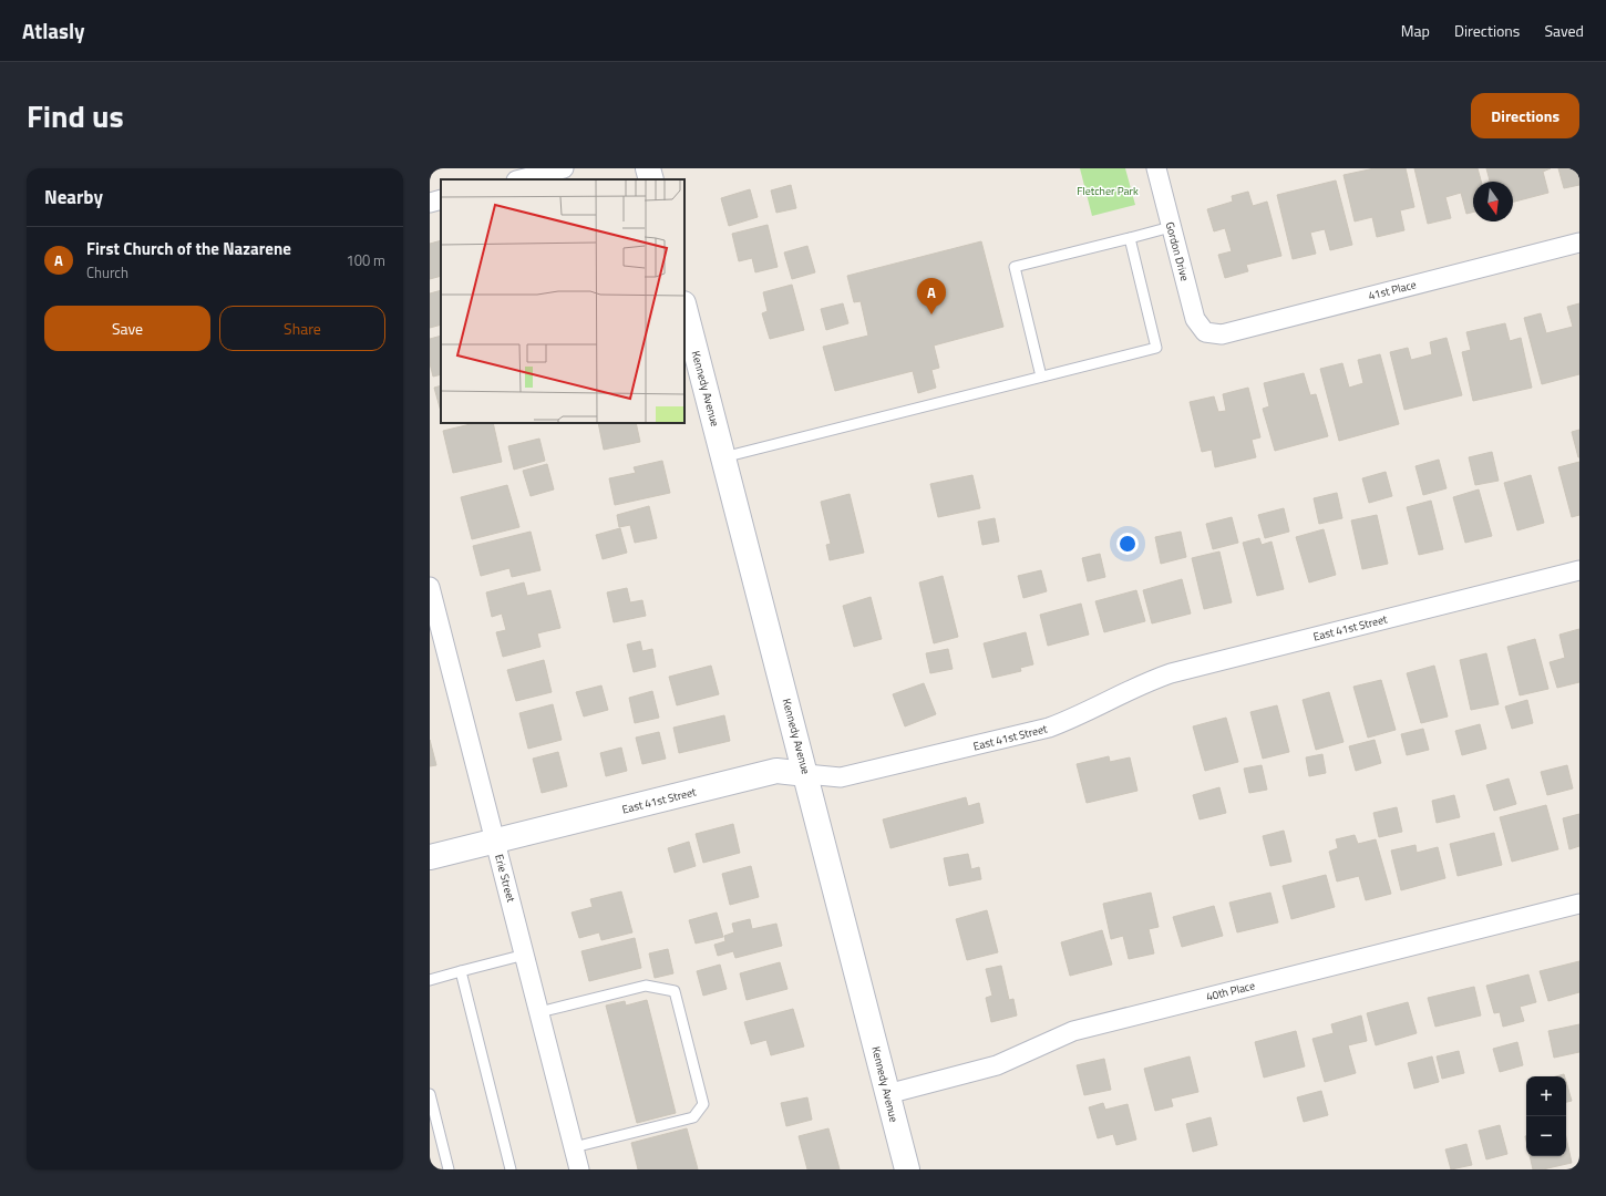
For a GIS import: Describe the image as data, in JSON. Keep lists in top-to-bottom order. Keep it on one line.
{"streets":{"street":["Gordon Drive","41st Place","Kennedy Avenue","East 41st Street","Erie Street","40th Place"]},"crossings":[["Gordon Drive","41st Place"],["Kennedy Avenue","East 41st Street"],["Kennedy Avenue","40th Place"],["East 41st Street","Erie Street"]],"parks":["Fletcher Park"],"north":"bottom","page":{"header":"Atlasly","nav":["Map","Directions","Saved"],"title":"Find us","buttons":["Directions",["Save","Share"]],"heading":"Nearby","list":[{"mark":"A","name":"First Church of the Nazarene","note":"Church","value":"100 m"}],"pins":"A","map_buttons":["+","−"]}}
